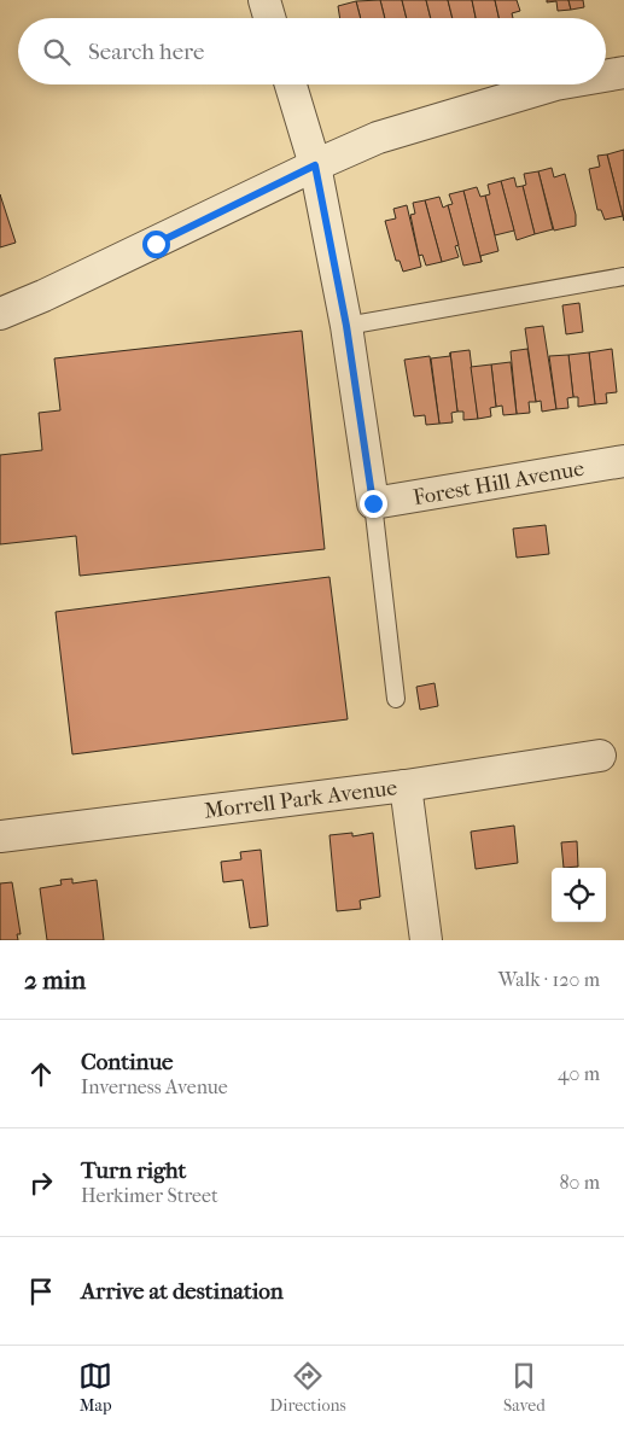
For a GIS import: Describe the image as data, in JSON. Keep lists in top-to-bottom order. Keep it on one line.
{"streets":{"street":["Forest Hill Avenue","Morrell Park Avenue"]},"page":{"search":"Search here","heading":["2 min","Walk · 120 m"],"list":[["Continue","Inverness Avenue","40 m"],["Turn right","Herkimer Street","80 m"],"Arrive at destination"],"nav":["Map","Directions","Saved"]}}
